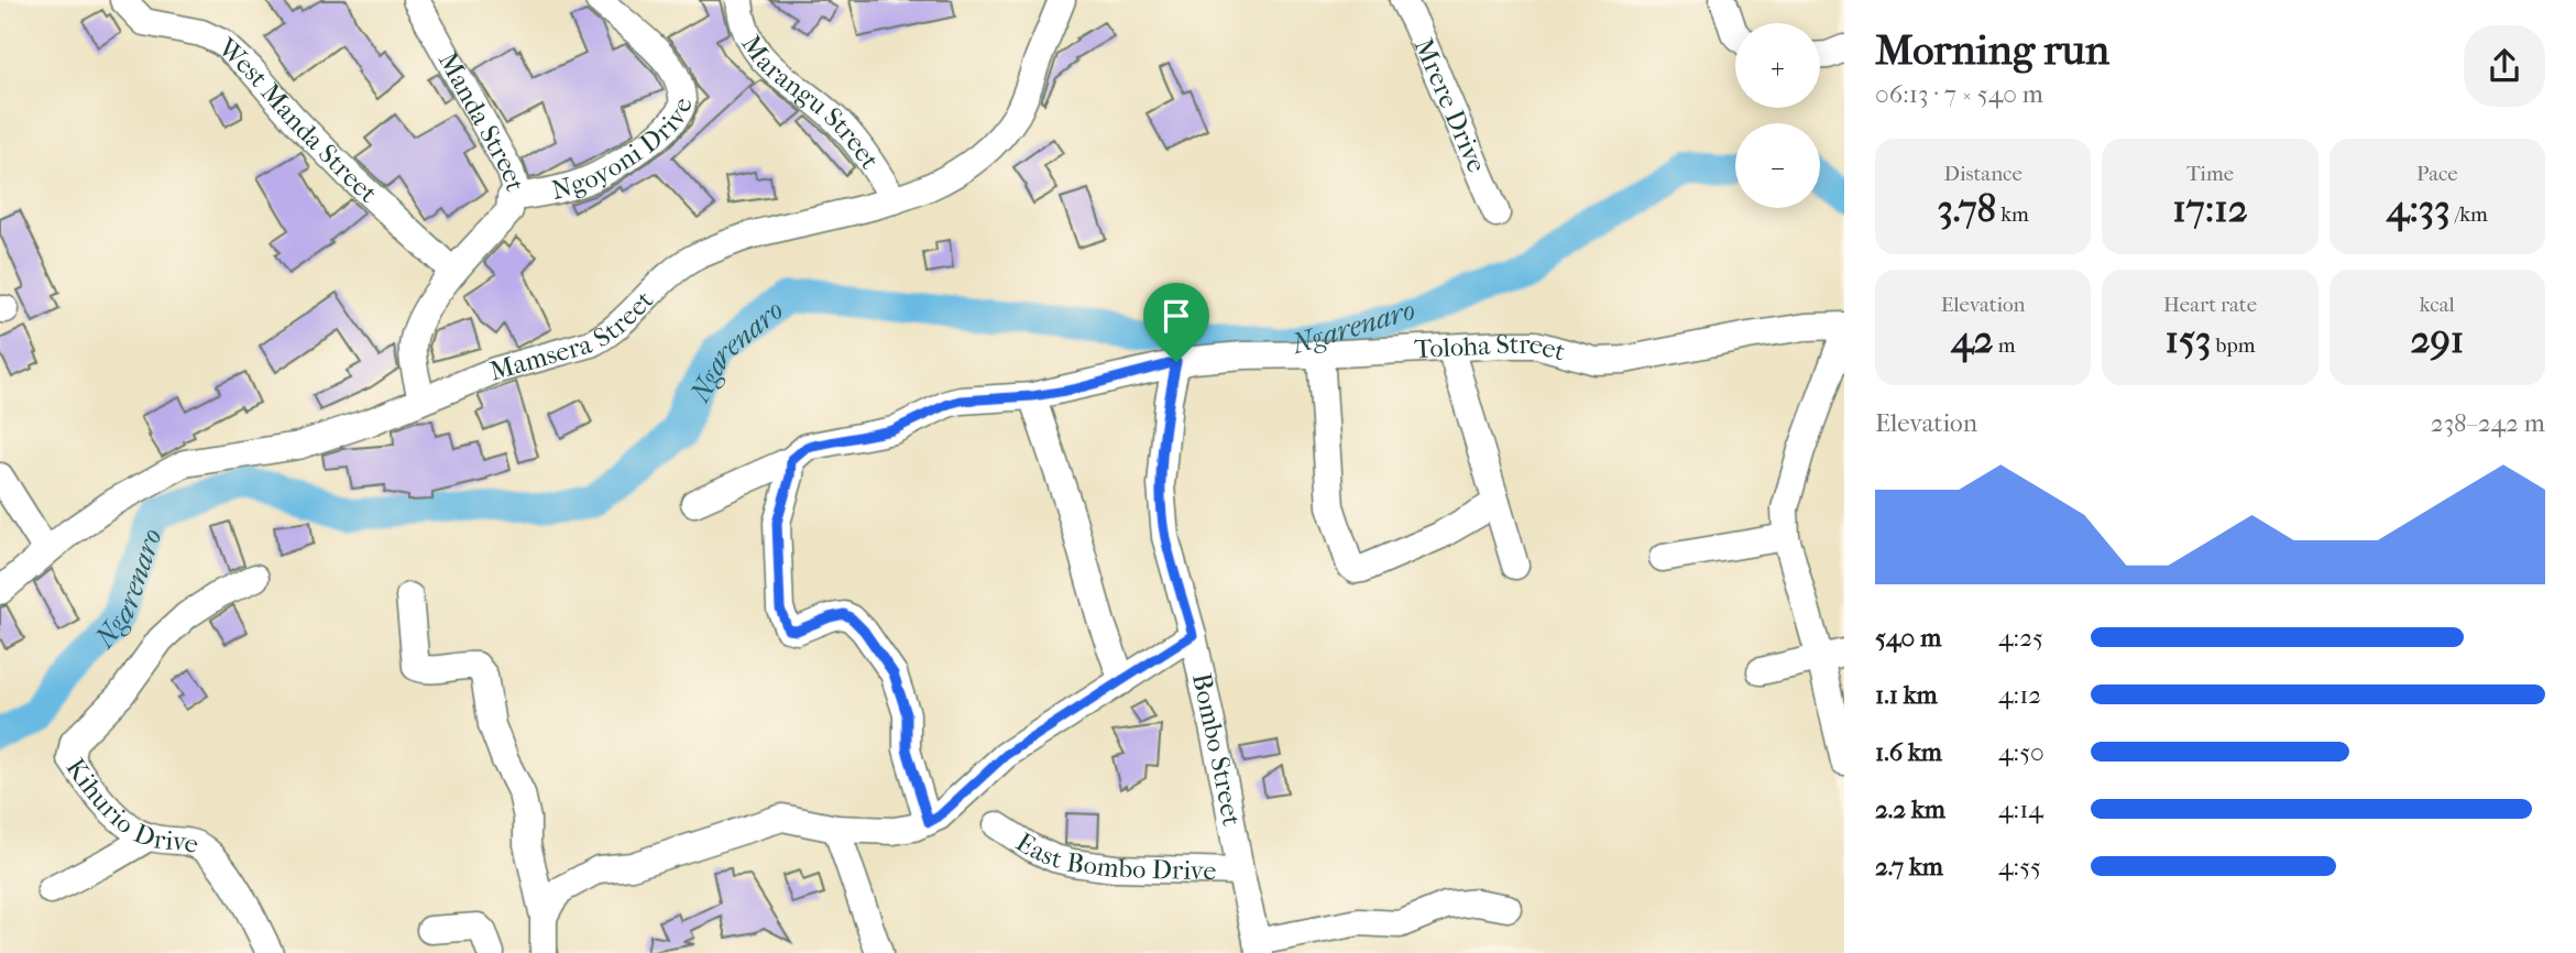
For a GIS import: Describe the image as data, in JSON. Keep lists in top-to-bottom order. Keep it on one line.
{"streets":{"street":["Marangu Street","Mrere Drive","West Manda Street","Manda Street","Ngoyoni Drive","Mamsera Street","Toloha Street","Bombo Street","Kihurio Drive","East Bombo Drive"]},"crossings":[["Marangu Street","Mamsera Street"],["West Manda Street","Manda Street"],["Manda Street","Ngoyoni Drive"],["Manda Street","Mamsera Street"],["Toloha Street","Bombo Street"],["Bombo Street","East Bombo Drive"]],"water":["Ngarenaro"],"page":{"heading":["Morning run","06:13 · 7 × 540 m"],"map_buttons":["+","−"],"stats":[["Distance","3.78 km"],["Time","17:12"],["Pace","4:33 /km"],["Elevation","42 m"],["Heart rate","153 bpm"],["kcal","291"]],"chart":["Elevation","238–242 m"],"list":[{"name":"540 m","note":"4:25"},{"name":"1.1 km","note":"4:12"},{"name":"1.6 km","note":"4:50"},{"name":"2.2 km","note":"4:14"},{"name":"2.7 km","note":"4:55"}]}}
